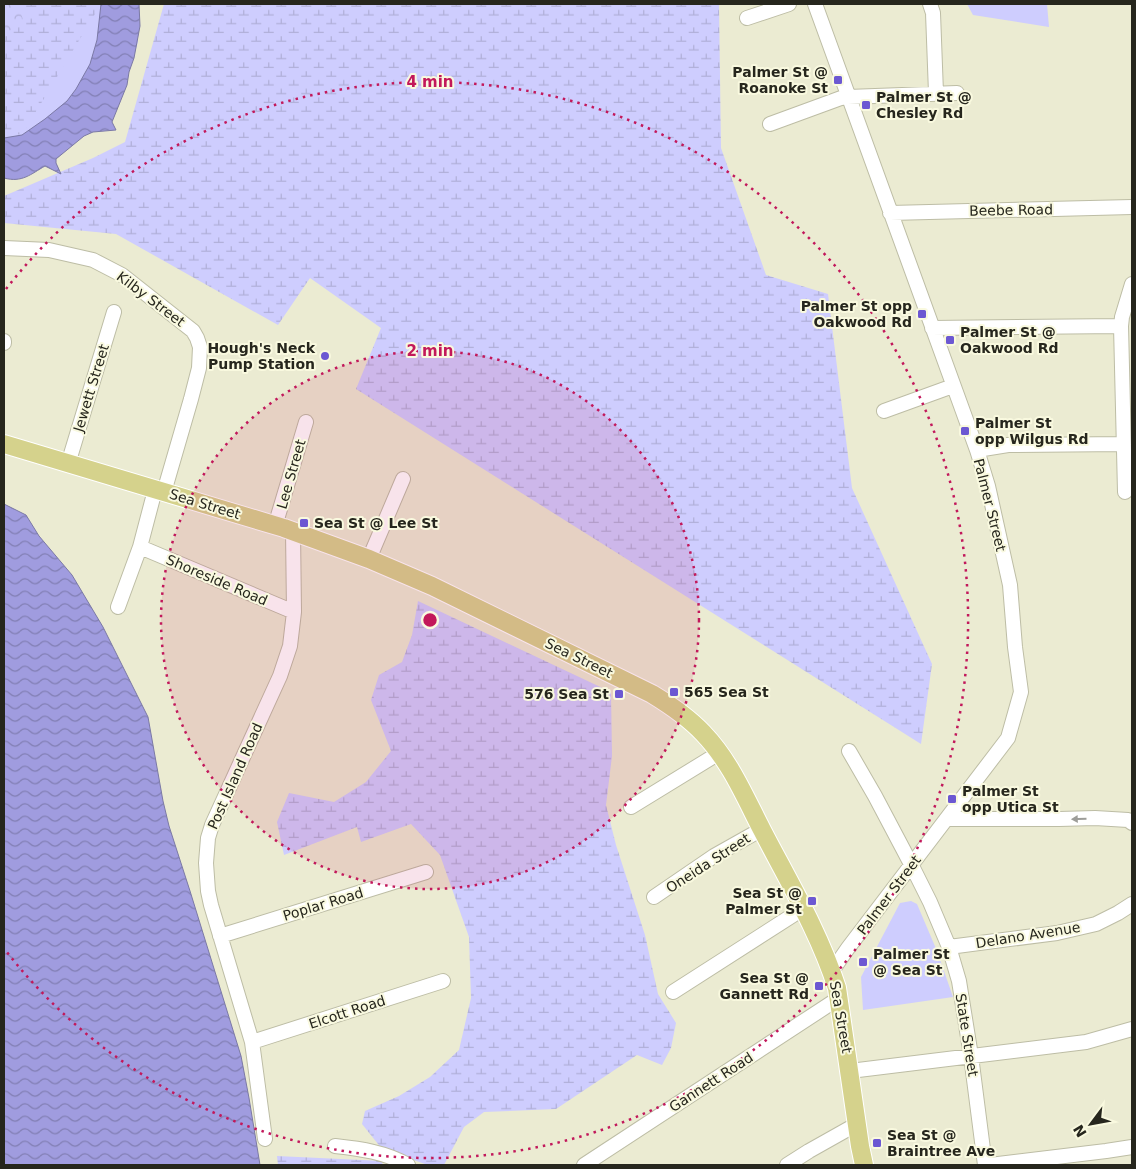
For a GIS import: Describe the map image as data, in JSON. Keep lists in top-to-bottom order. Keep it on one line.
{"streets":{"main road":["Sea Street"],"street":["Beebe Road","Kilby Street","Jewett Street","Lee Street","Palmer Street","Shoreside Road","Post Island Road","Oneida Street","Poplar Road","Delano Avenue","Elcott Road","State Street","Gannett Road"]},"crossings":[["Beebe Road","Palmer Street"],["Kilby Street","Sea Street"],["Jewett Street","Sea Street"],["Lee Street","Sea Street"],["Sea Street","Palmer Street"],["Sea Street","Post Island Road"],["Sea Street","Oneida Street"],["Sea Street","Gannett Road"],["Palmer Street","State Street"],["Shoreside Road","Post Island Road"],["Post Island Road","Poplar Road"],["Post Island Road","Elcott Road"],["Delano Avenue","State Street"]],"places":{"transit":["Palmer St @ Roanoke St","Palmer St @ Chesley Rd","Palmer St opp Oakwood Rd","Palmer St @ Oakwood Rd","Palmer St opp Wilgus Rd","Sea St @ Lee St","565 Sea St","576 Sea St","Palmer St opp Utica St","Sea St @ Palmer St","Palmer St @ Sea St","Sea St @ Gannett Rd","Sea St @ Braintree Ave"],"other":["Hough's Neck Pump Station"]},"north":"bottom left","rings":["4 min","2 min"]}
